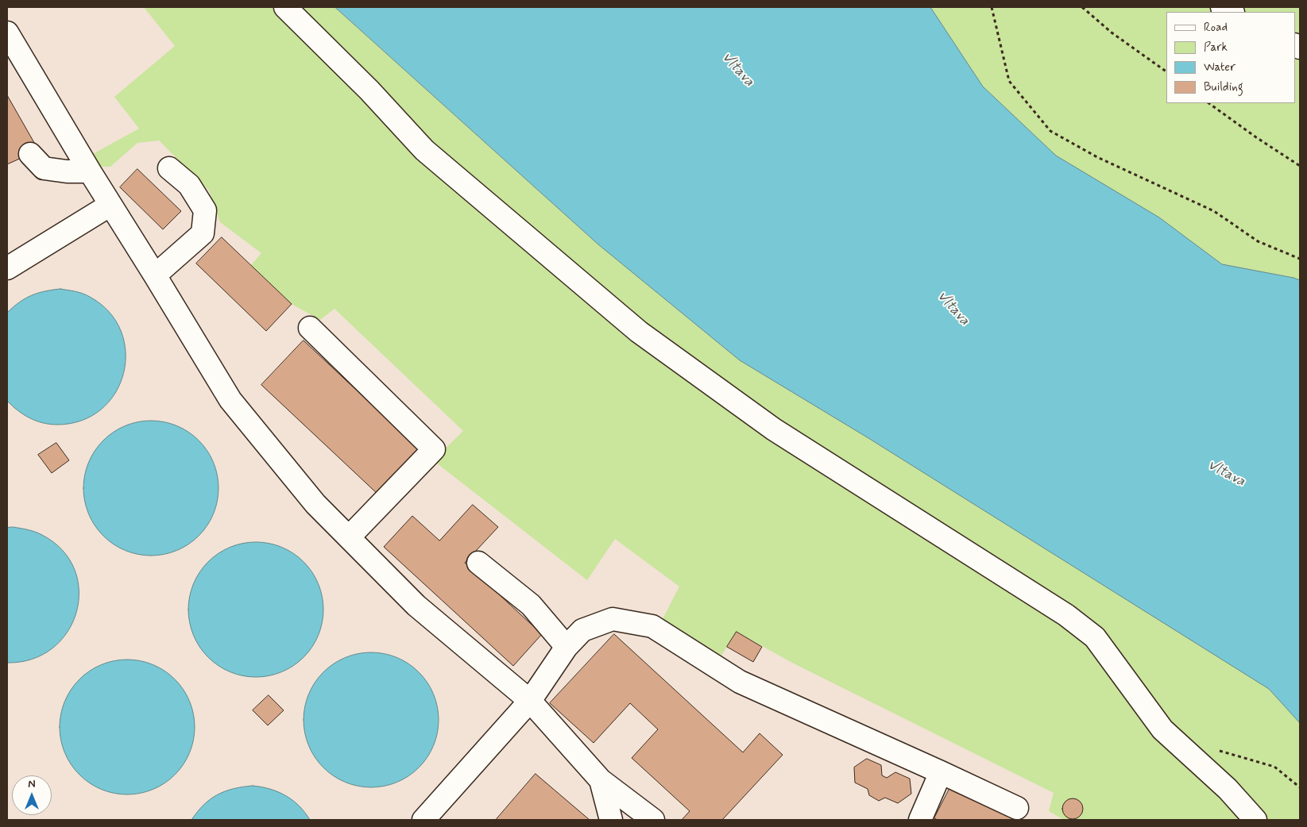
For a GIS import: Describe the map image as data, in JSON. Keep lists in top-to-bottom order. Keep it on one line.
{"water":["Vltava"],"legend":["Road","Park","Water","Building"],"north":"top"}
